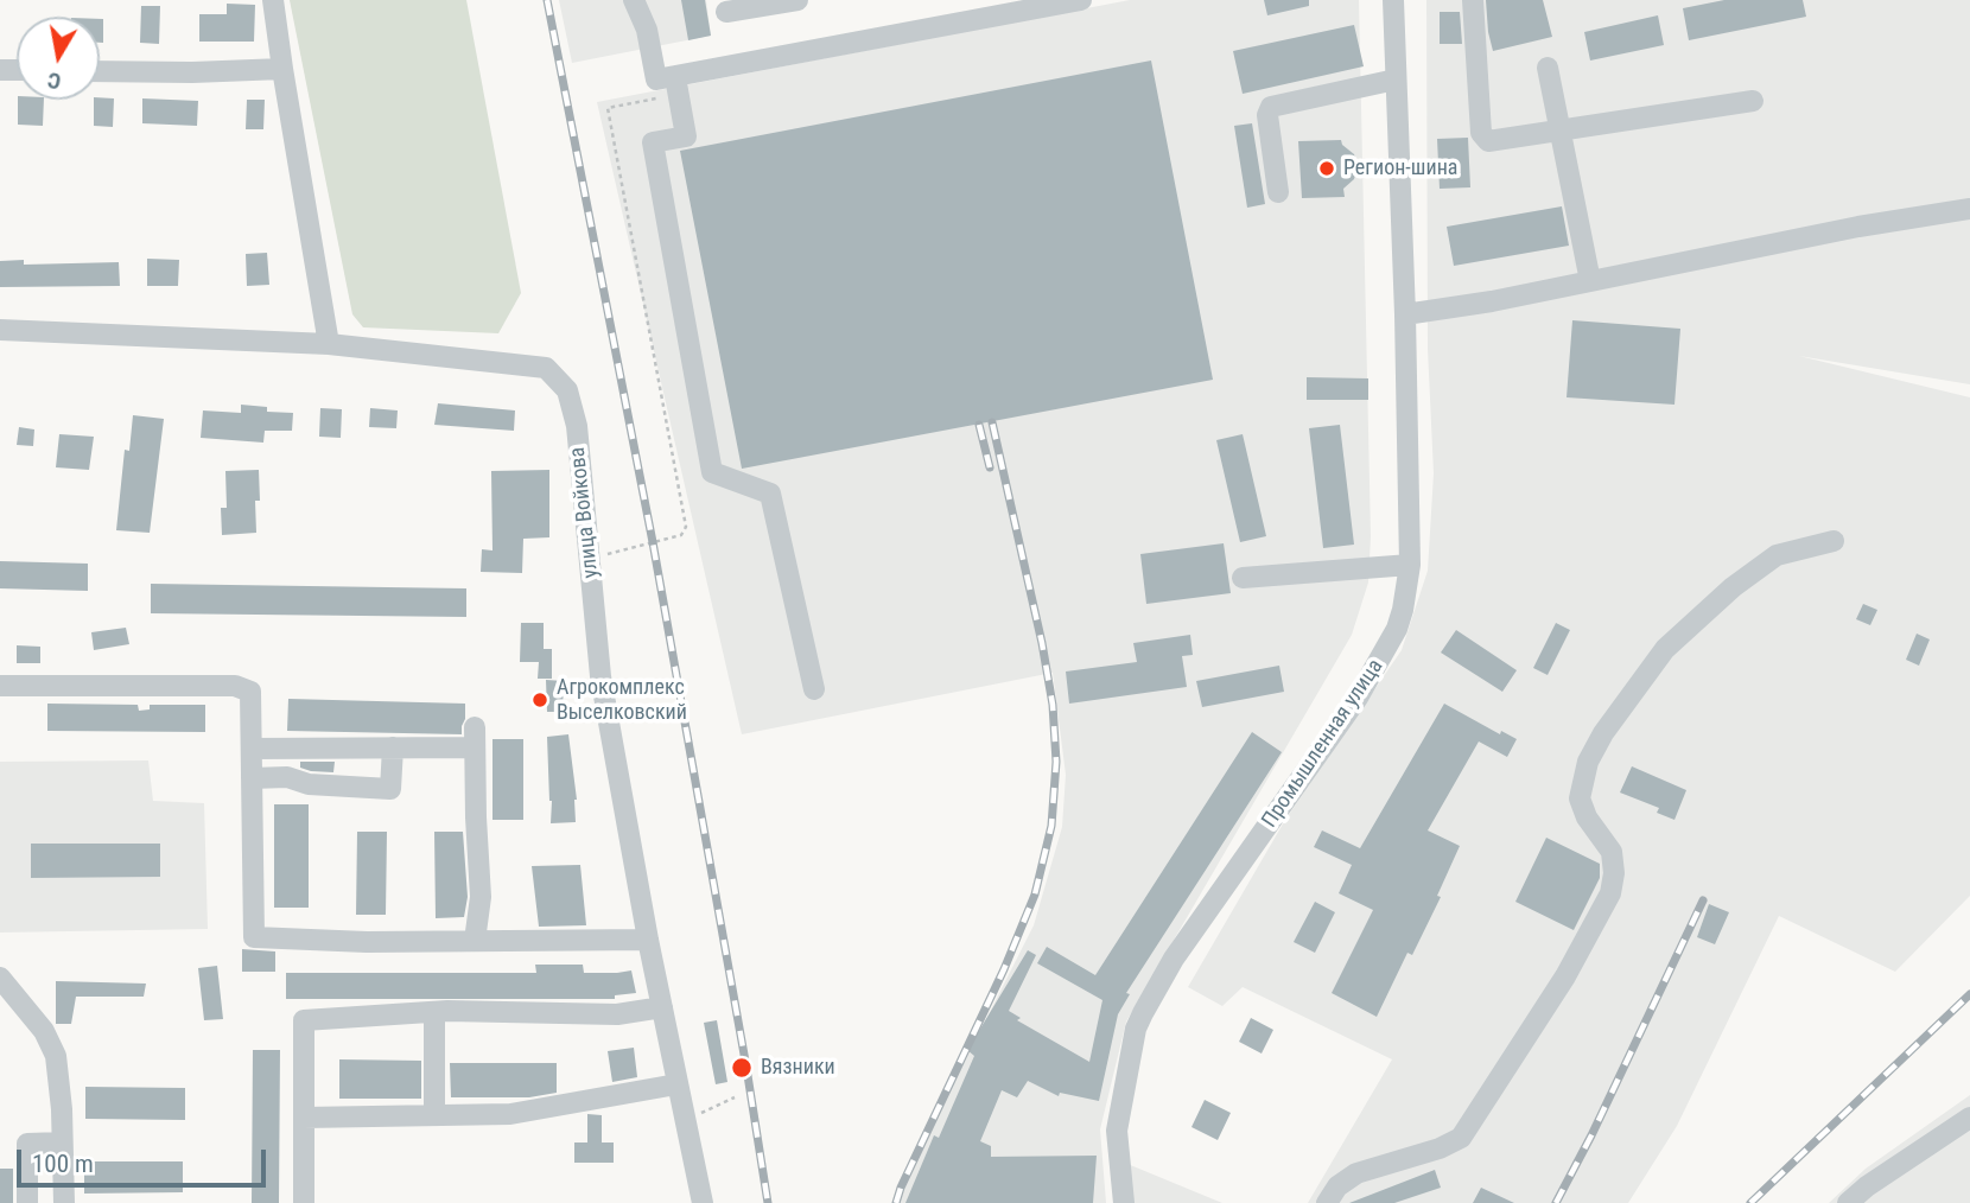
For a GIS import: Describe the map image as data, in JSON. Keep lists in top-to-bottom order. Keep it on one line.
{"streets":{"street":["улица Войкова","Промышленная улица"]},"places":["Регион-шина","Агрокомплекс Выселковский","Вязники"],"scale_bar":"100 m","north":"bottom"}
